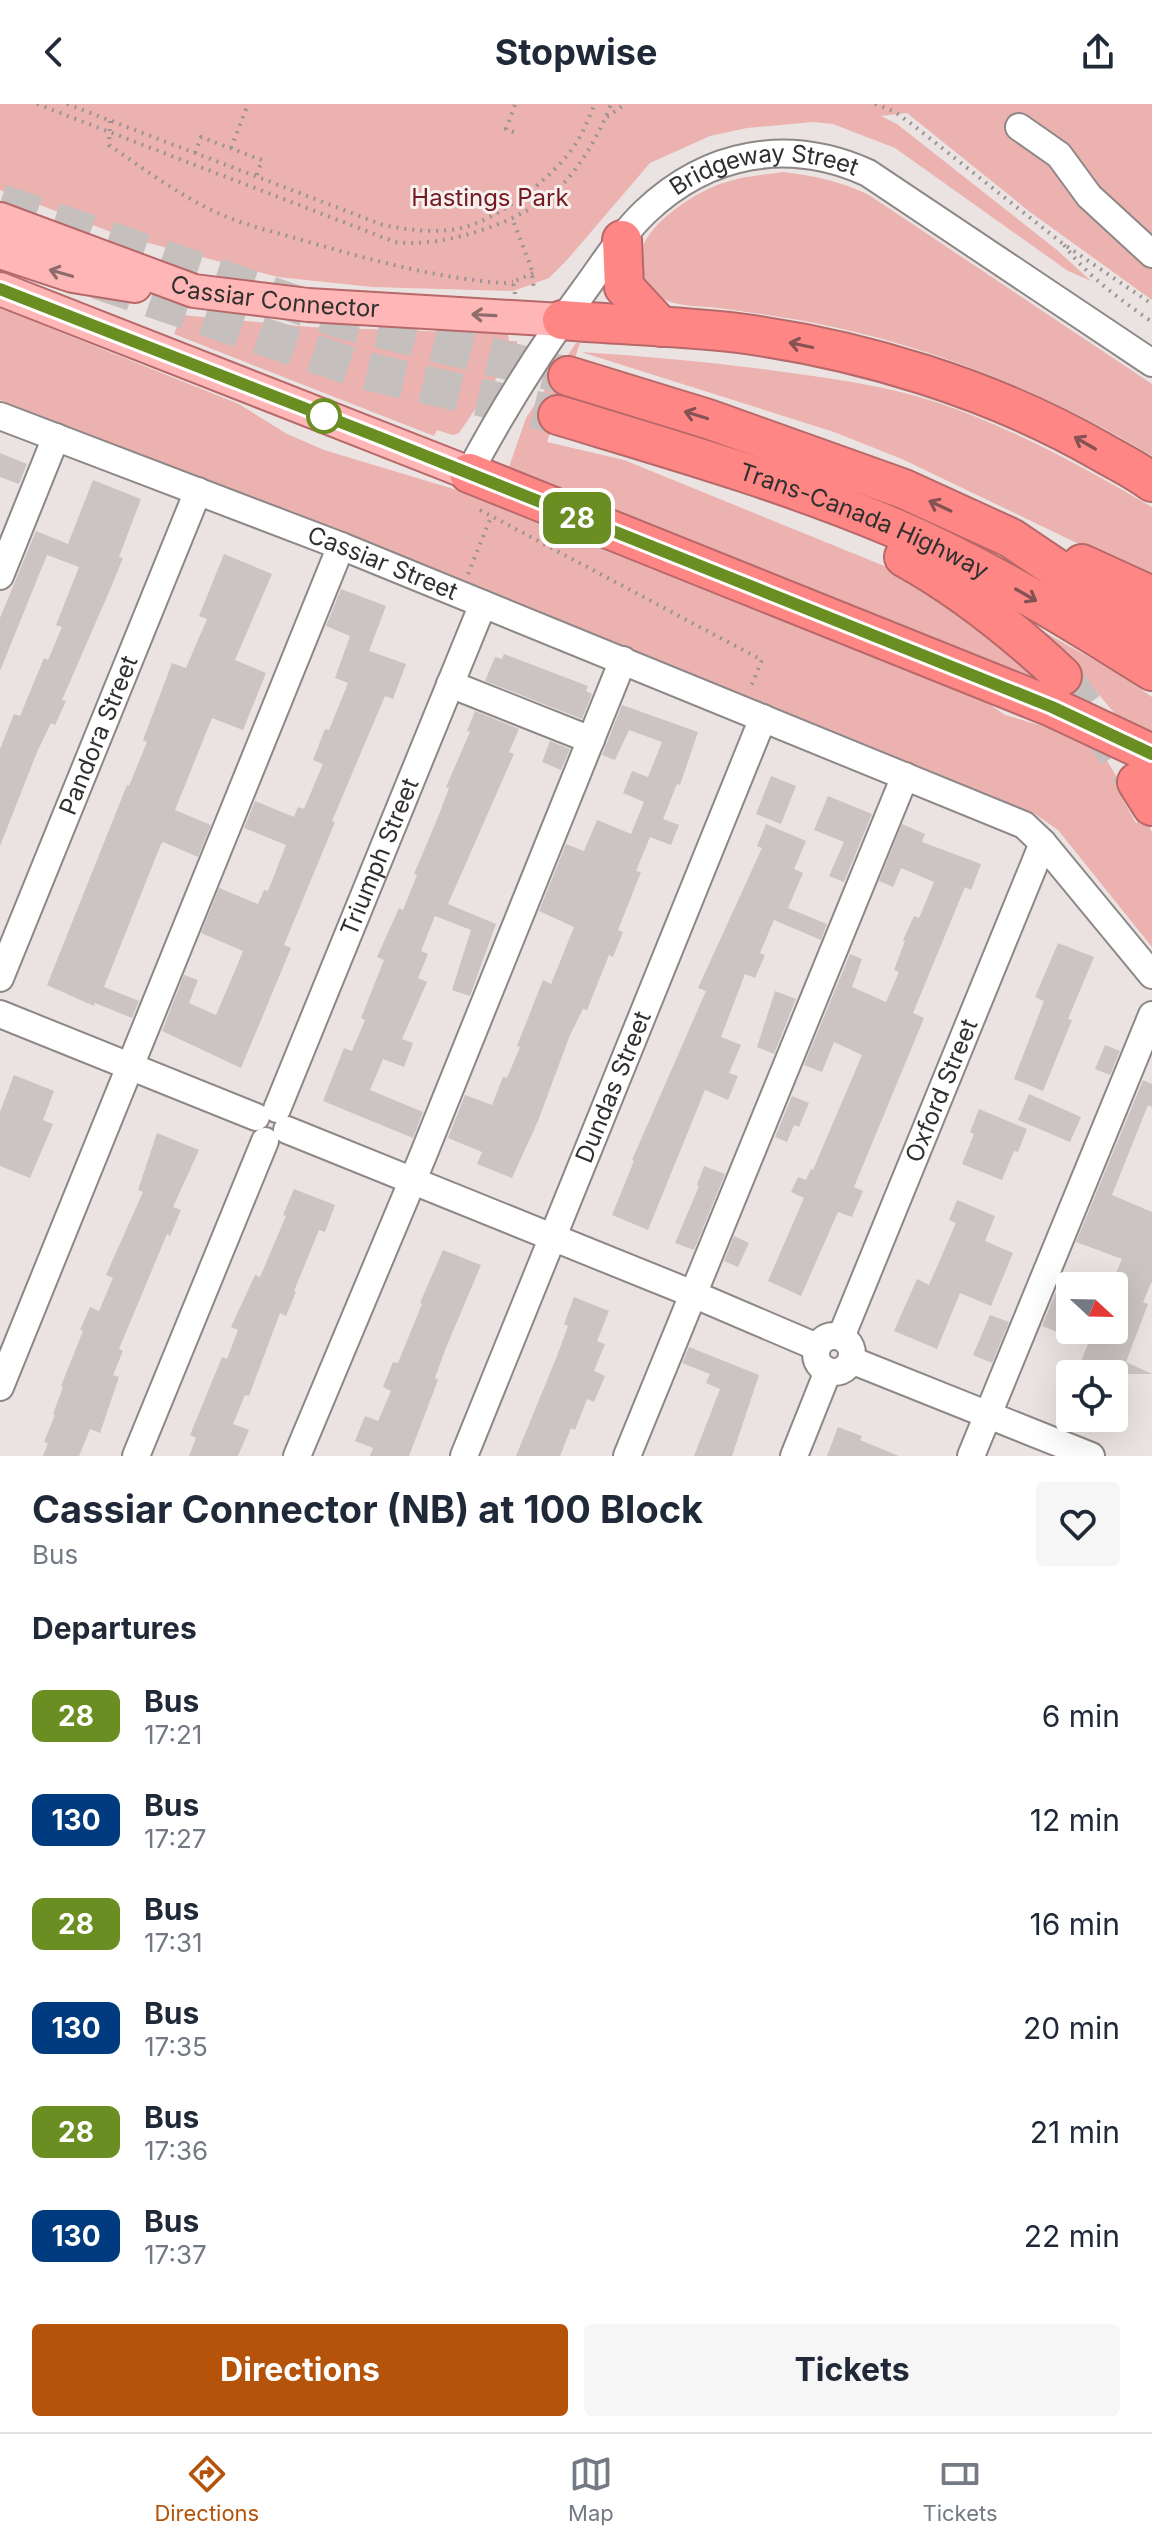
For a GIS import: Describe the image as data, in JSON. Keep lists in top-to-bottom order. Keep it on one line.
{"streets":{"highway":["Trans-Canada Highway"],"main road":["Cassiar Connector"],"street":["Bridgeway Street","Cassiar Street","Pandora Street","Triumph Street","Dundas Street","Oxford Street"]},"crossings":[["Bridgeway Street","Cassiar Connector"],["Cassiar Street","Pandora Street"],["Cassiar Street","Triumph Street"],["Cassiar Street","Dundas Street"],["Cassiar Street","Oxford Street"]],"parks":["Hastings Park"],"lines":["bus line 28"],"north":"right","page":{"header":"Stopwise","on_map":"28","heading":[["Cassiar Connector (NB) at 100 Block","Bus"],"Departures"],"list":[{"mark":"28","name":"Bus","note":"17:21","value":"6 min"},{"mark":"130","name":"Bus","note":"17:27","value":"12 min"},{"mark":"28","name":"Bus","note":"17:31","value":"16 min"},{"mark":"130","name":"Bus","note":"17:35","value":"20 min"},{"mark":"28","name":"Bus","note":"17:36","value":"21 min"},{"mark":"130","name":"Bus","note":"17:37","value":"22 min"}],"buttons":["Directions","Tickets"],"tabs":["Directions","Map","Tickets"]}}
